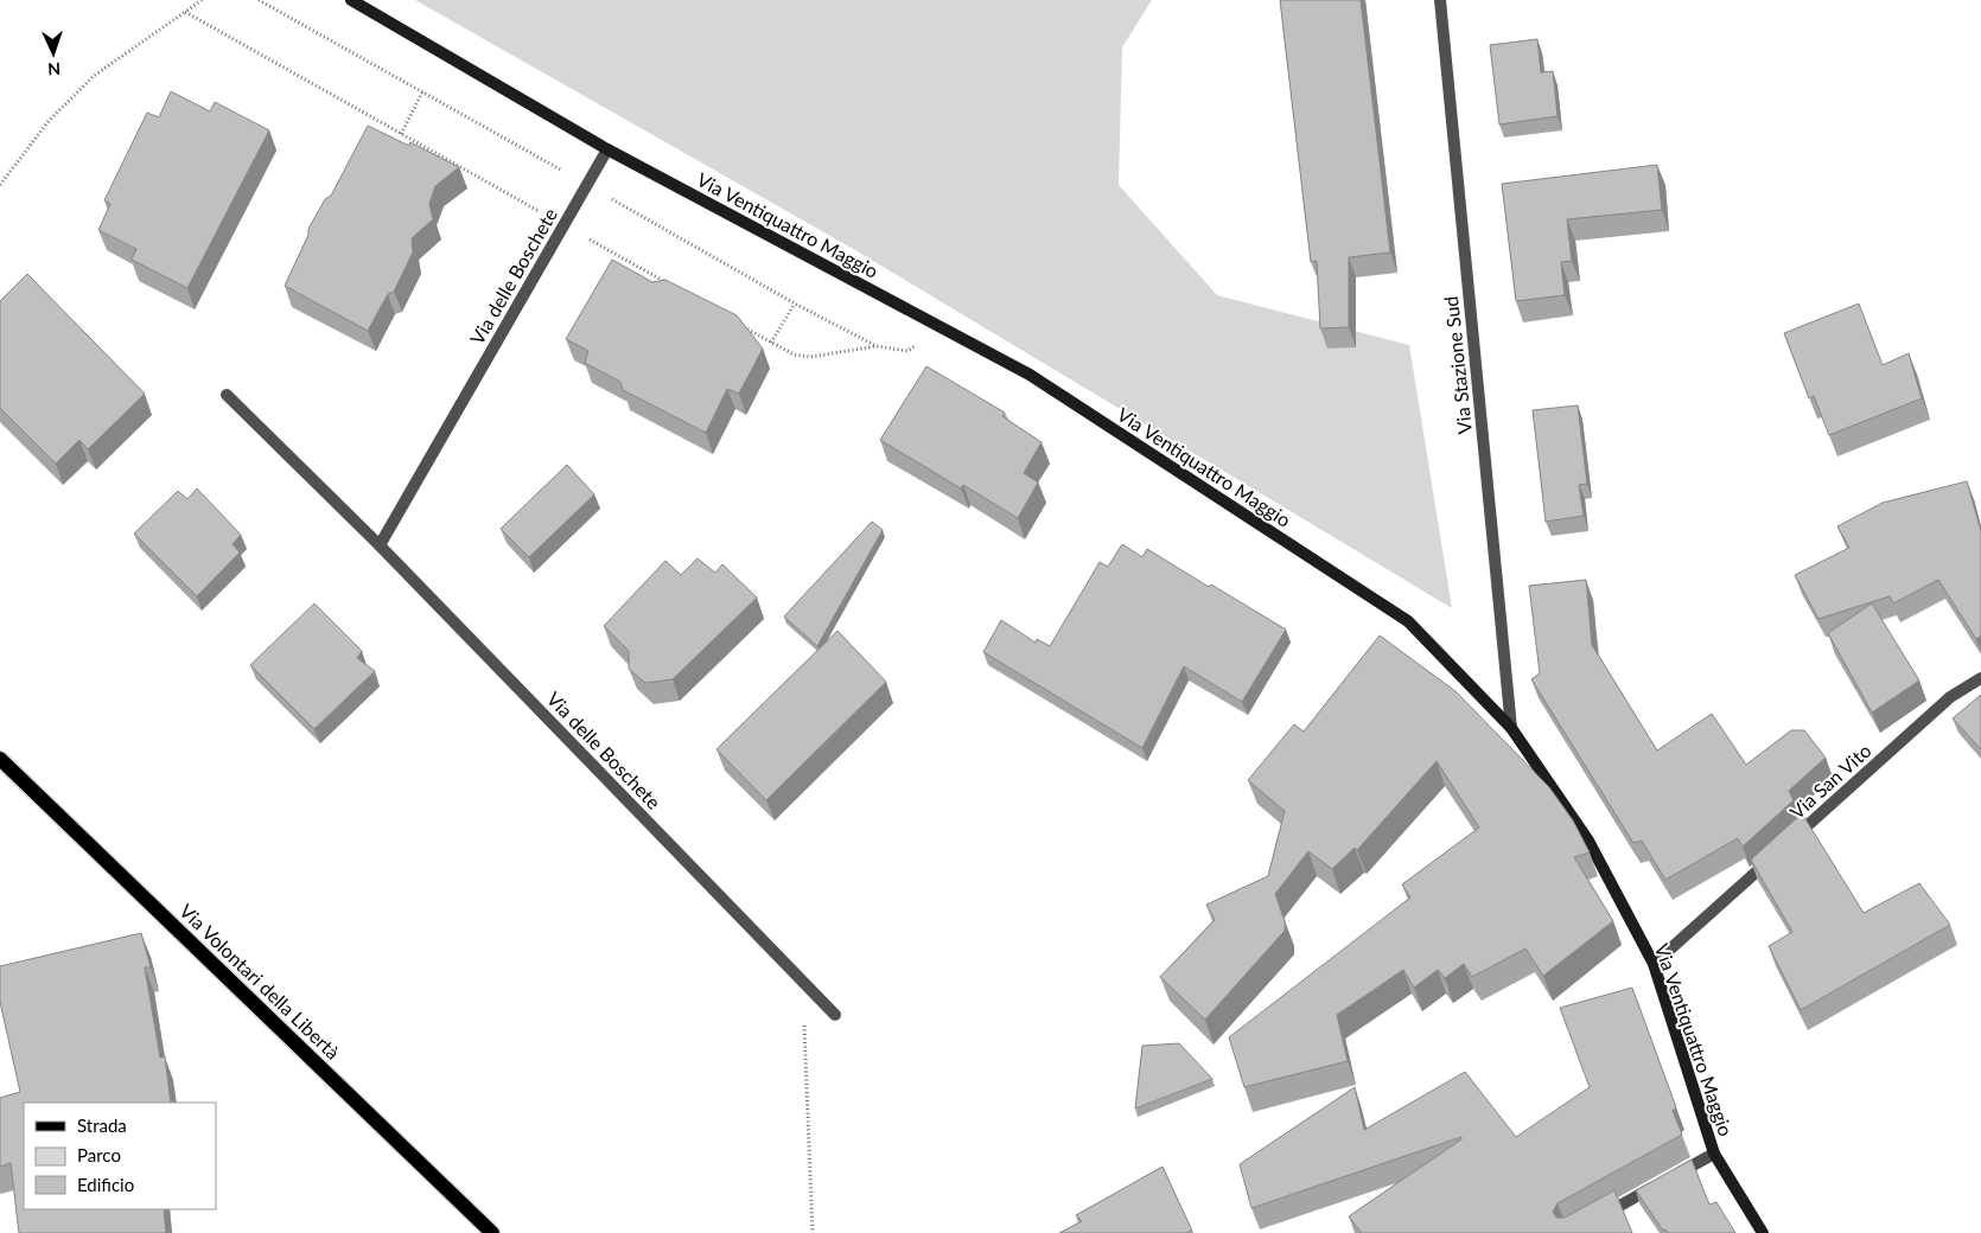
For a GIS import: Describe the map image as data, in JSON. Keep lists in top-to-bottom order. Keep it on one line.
{"streets":{"main road":["Via Volontari della Libertà"],"street":["Via Ventiquattro Maggio","Via delle Boschete","Via Stazione Sud","Via San Vito"]},"crossings":[["Via Ventiquattro Maggio","Via delle Boschete"],["Via Ventiquattro Maggio","Via Stazione Sud"],["Via Ventiquattro Maggio","Via San Vito"]],"legend":["Strada","Parco","Edificio"],"north":"bottom"}
